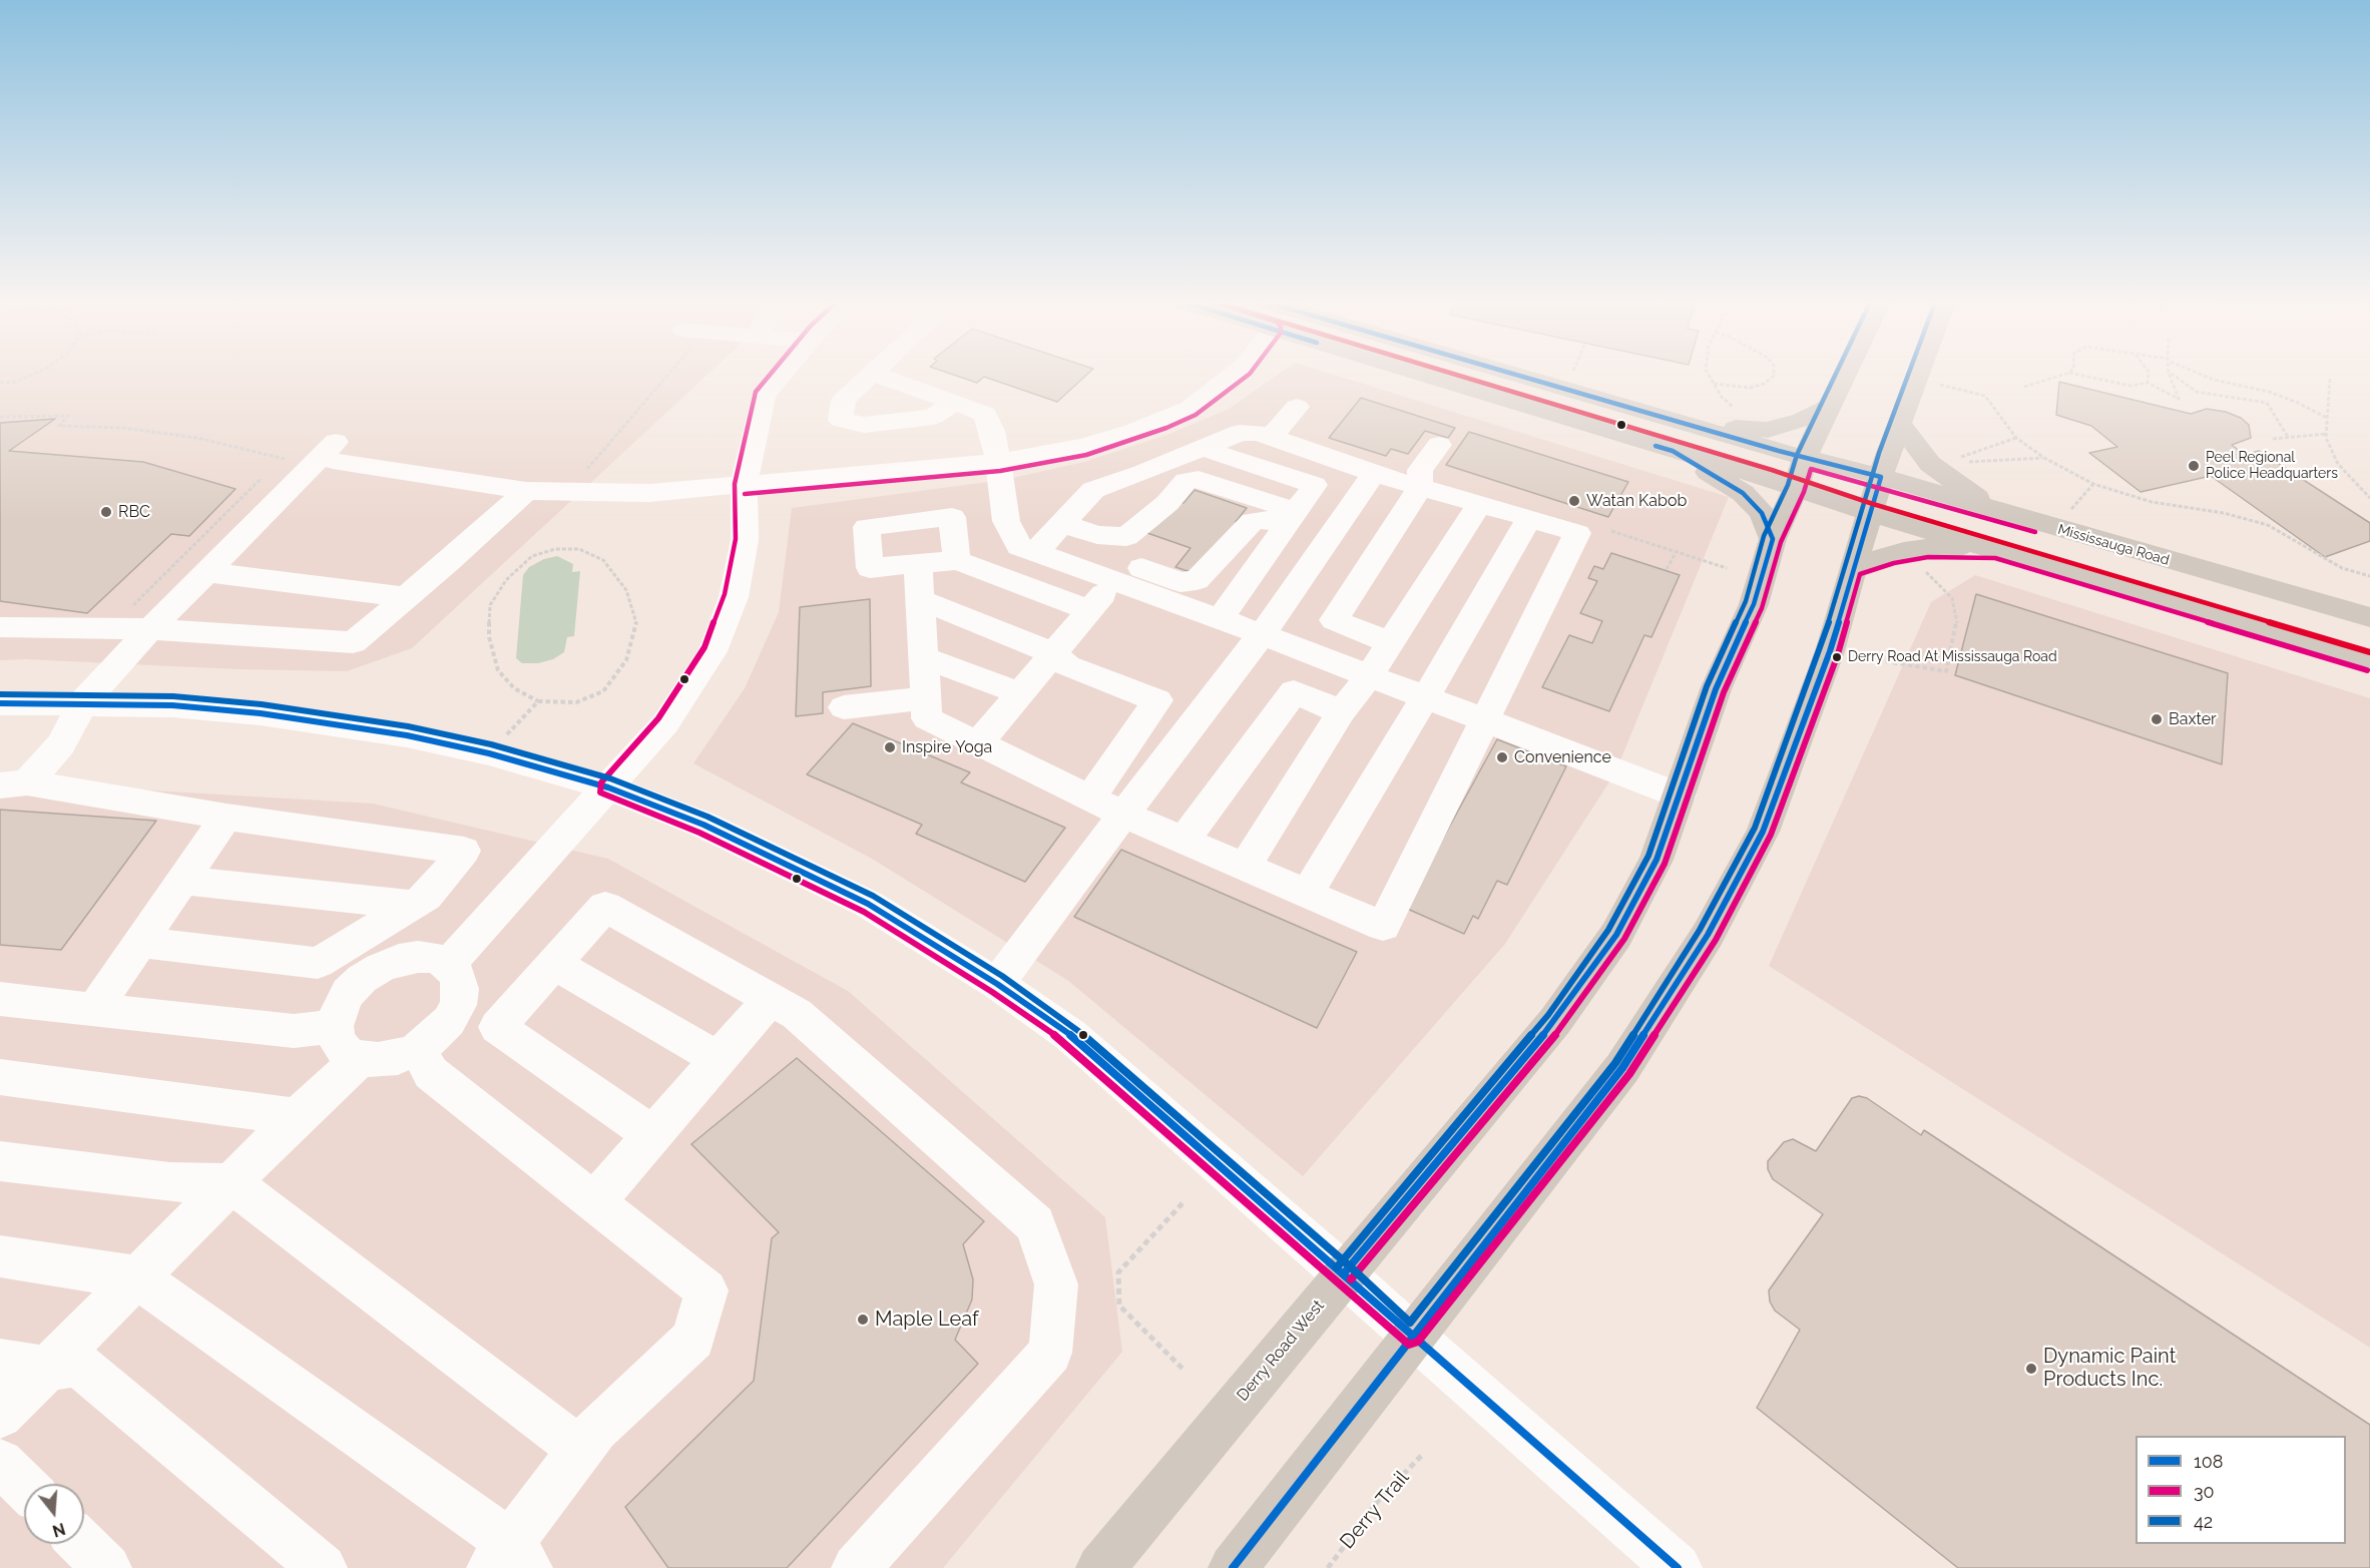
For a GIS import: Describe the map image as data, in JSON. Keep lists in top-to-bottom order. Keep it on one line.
{"streets":{"main road":["Mississauga Road","Derry Road West"],"path":["Derry Trail"]},"crossings":[["Mississauga Road","Derry Road West"]],"places":["Peel Regional Police Headquarters","Watan Kabob","RBC","Derry Road At Mississauga Road","Baxter","Inspire Yoga","Convenience","Maple Leaf","Dynamic Paint Products Inc."],"lines":["transit line 108","transit line 30","transit line 42"],"legend":["108","30","42"],"north":"bottom"}
